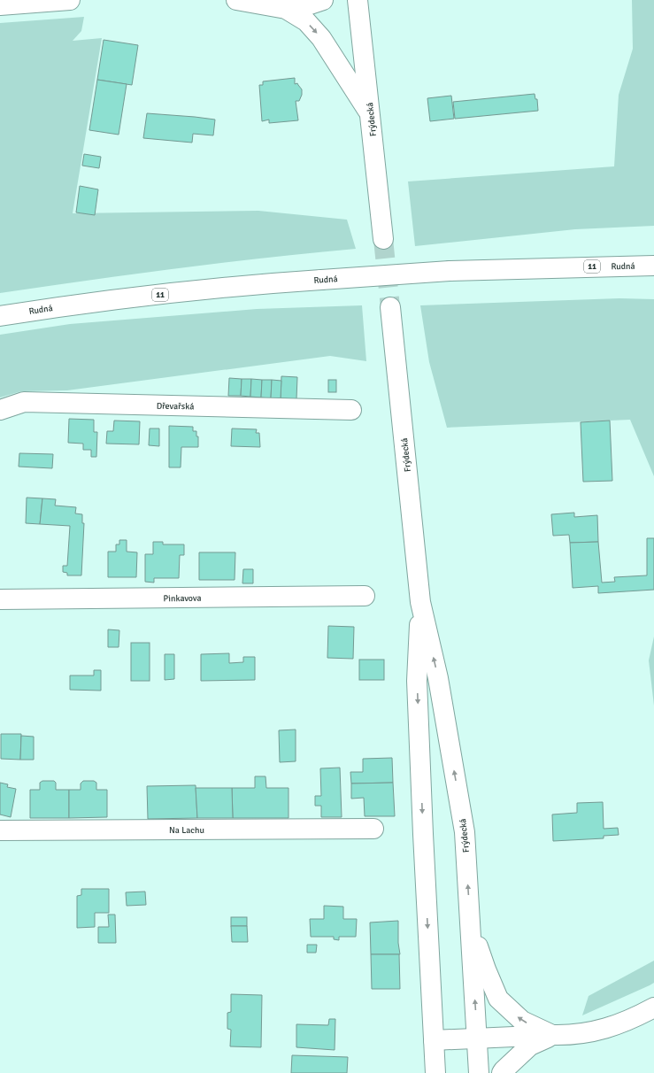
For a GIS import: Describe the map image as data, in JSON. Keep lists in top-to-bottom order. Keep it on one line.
{"streets":{"main road":["Frýdecká","Rudná","11","Dřevařská","Pinkavova","Na Lachu"]}}
